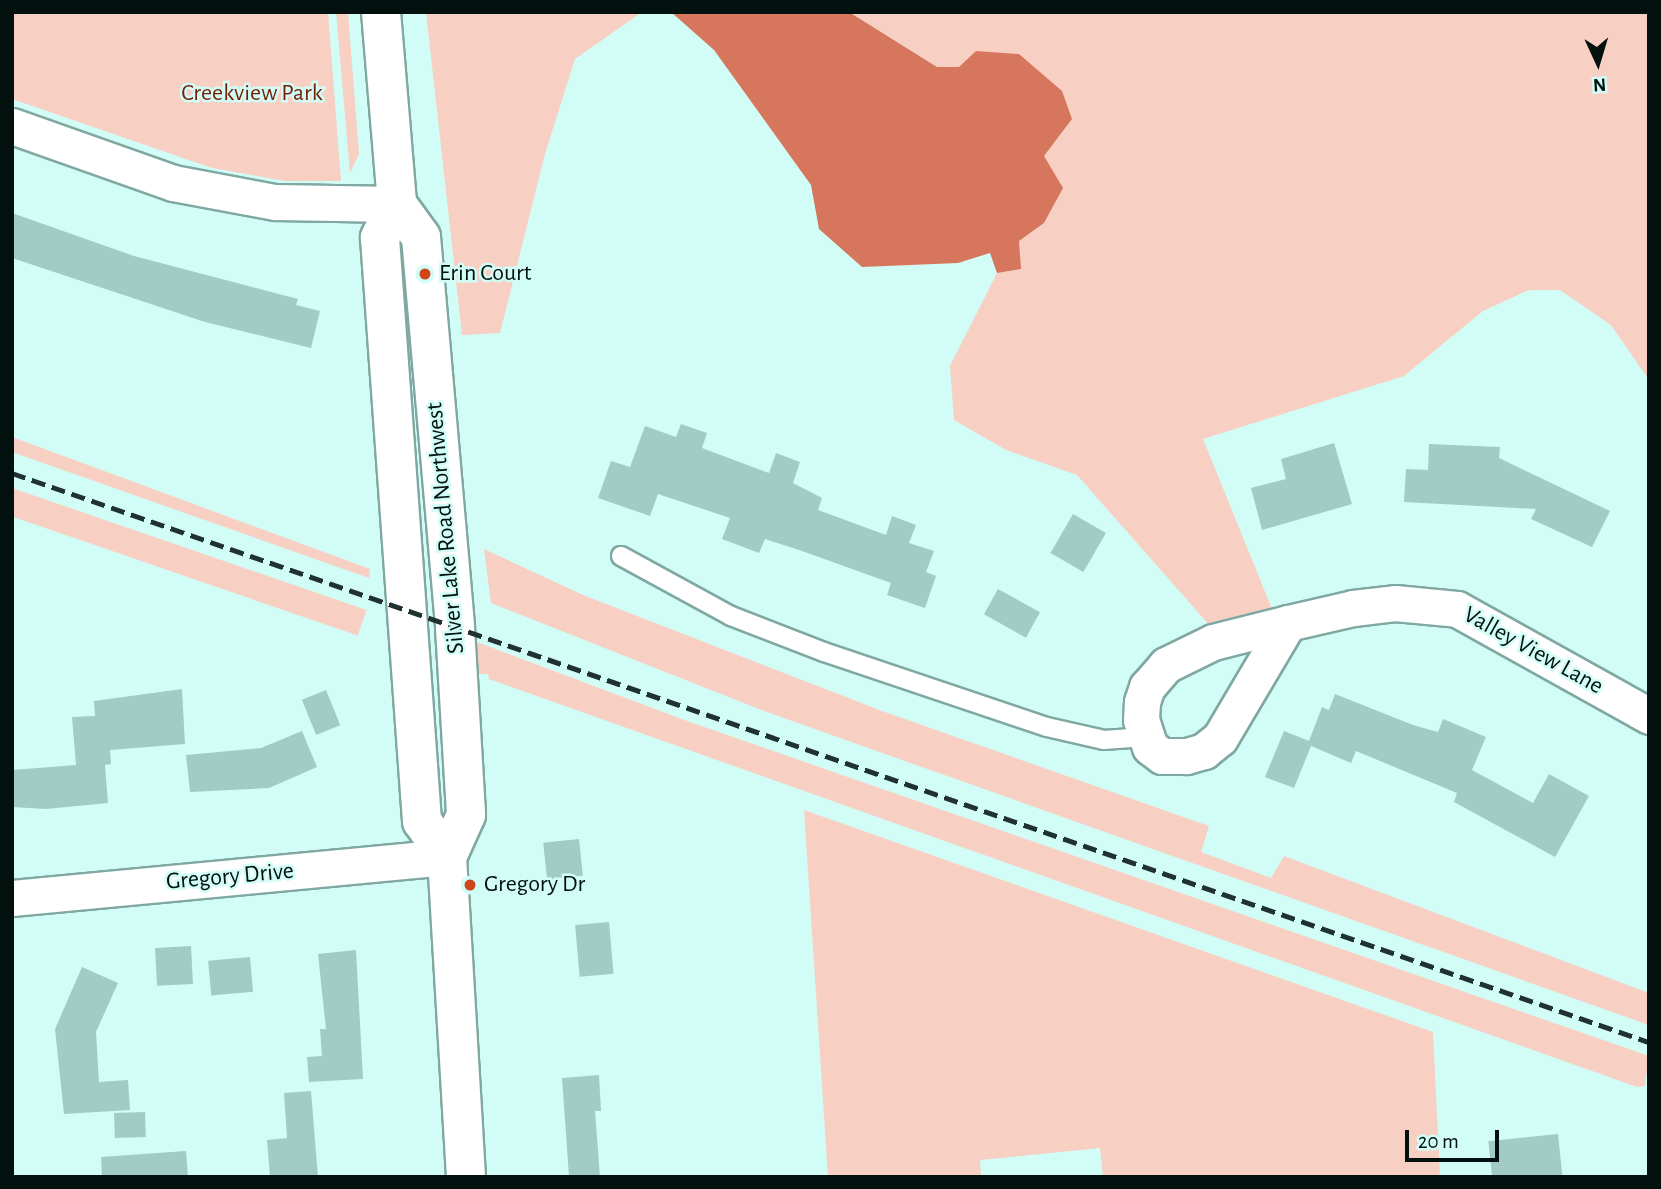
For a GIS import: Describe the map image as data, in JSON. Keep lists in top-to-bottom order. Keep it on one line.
{"streets":{"main road":["Silver Lake Road Northwest"],"street":["Valley View Lane","Gregory Drive"]},"crossings":[["Silver Lake Road Northwest","Gregory Drive"]],"parks":["Creekview Park"],"places":["Erin Court","Gregory Dr"],"scale_bar":"20 m","north":"bottom"}
